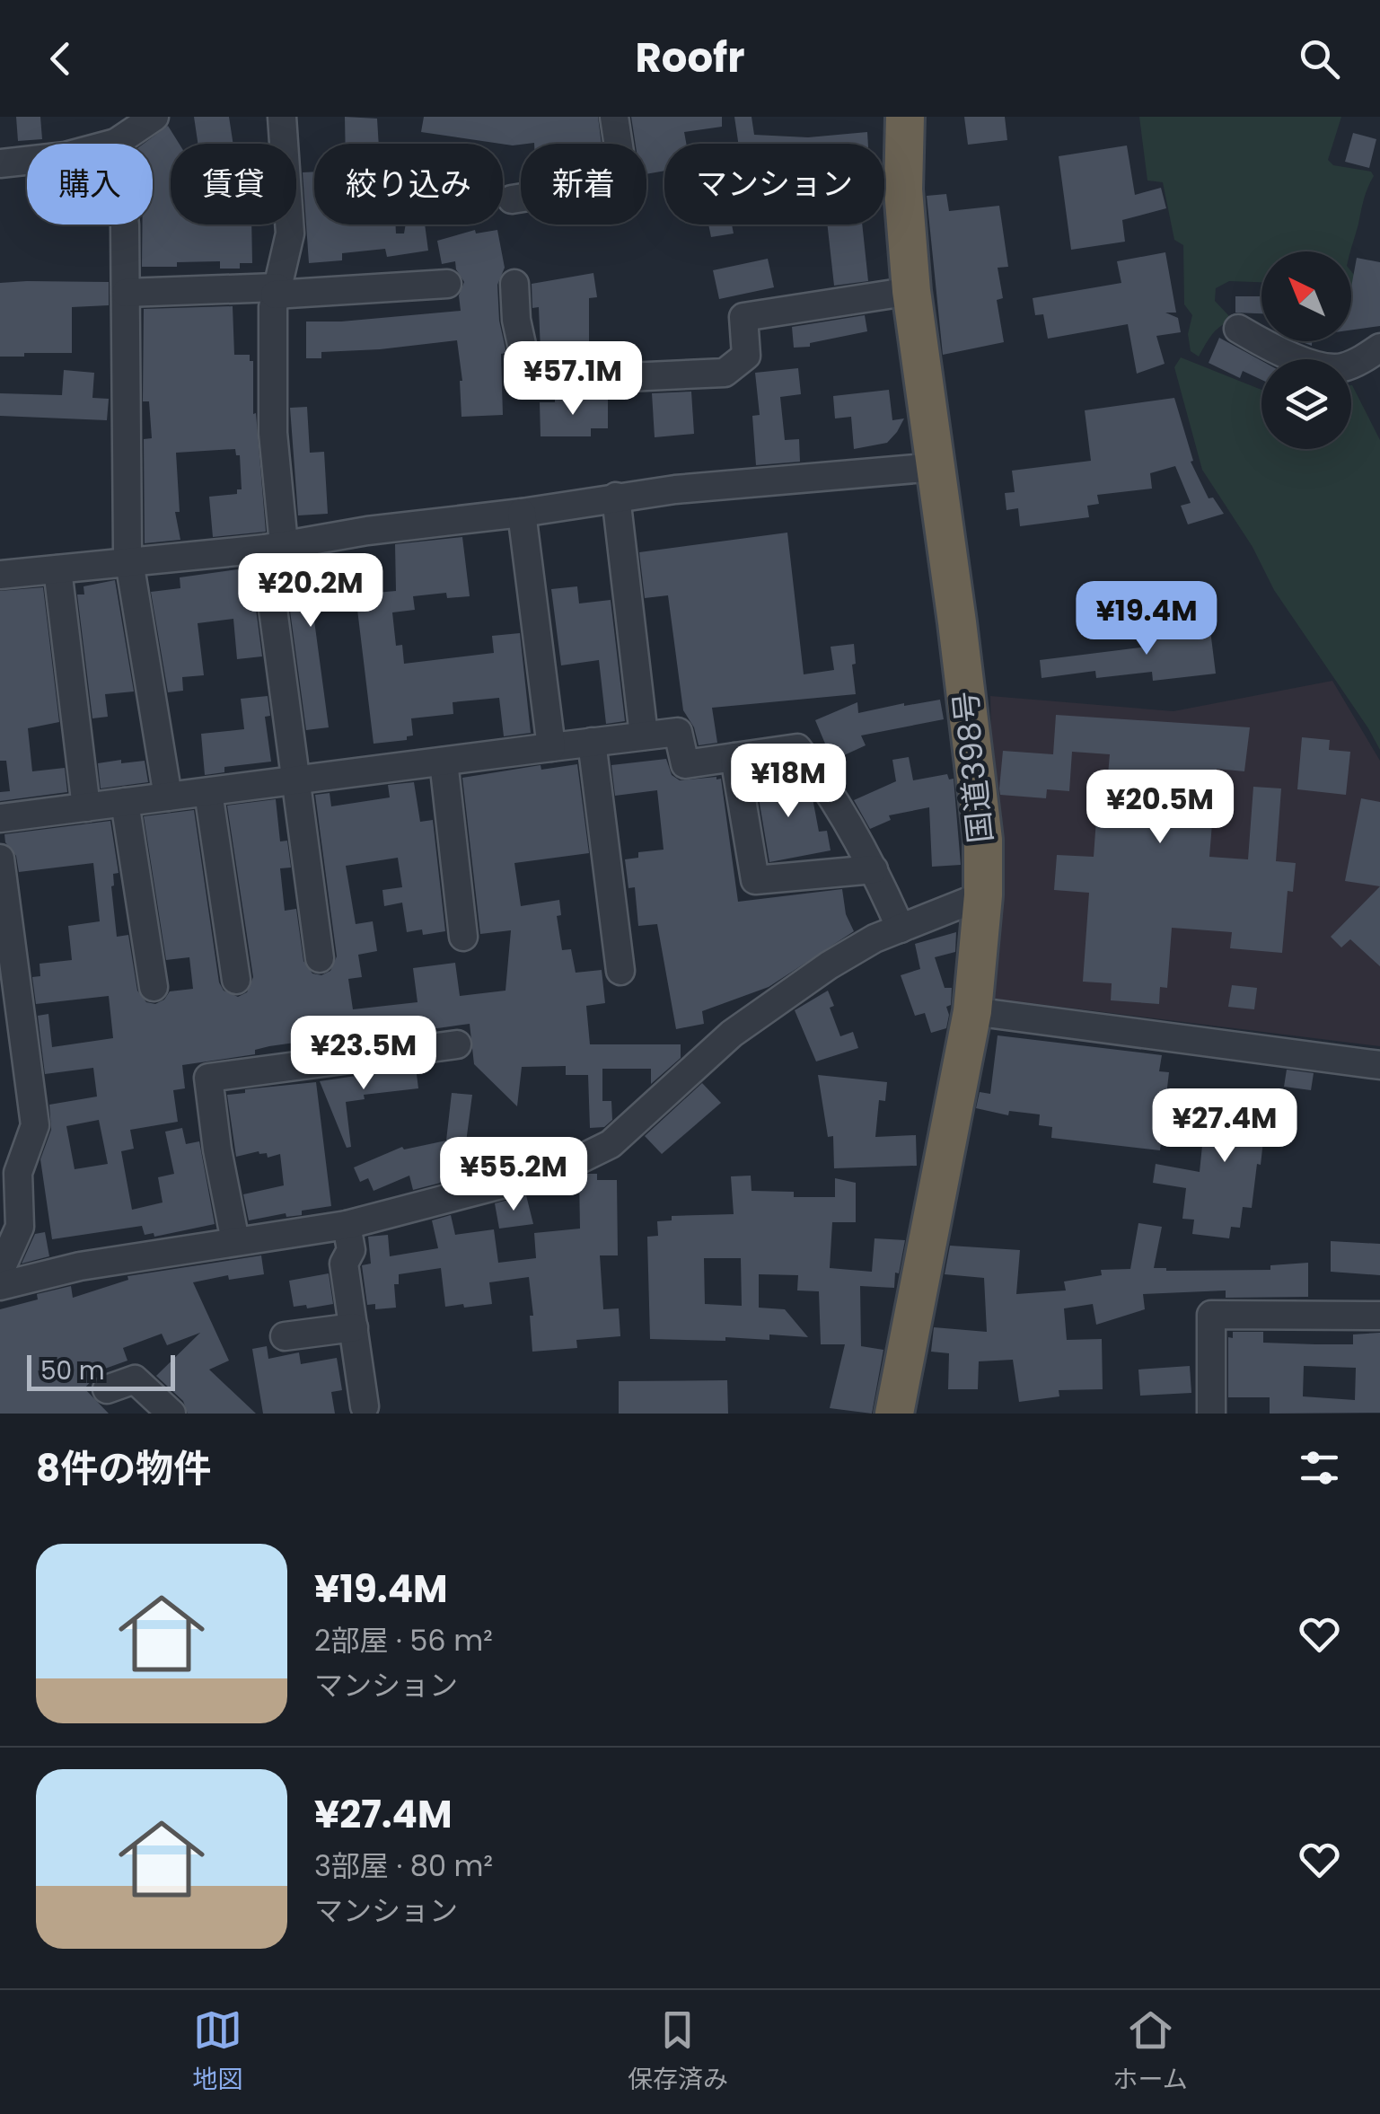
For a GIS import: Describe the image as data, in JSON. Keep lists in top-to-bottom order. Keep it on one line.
{"streets":{"highway":["国道398号"]},"scale_bar":"50 m","north":"top left","page":{"header":"Roofr","chip":["購入","賃貸","絞り込み","新着","マンション"],"price":["¥57.1M","¥20.2M","¥19.4M","¥18M","¥20.5M","¥23.5M","¥27.4M","¥55.2M"],"scale":"50 m","heading":"8件の物件","list":[{"name":"¥19.4M","note":"2部屋 · 56 m² · マンション"},{"name":"¥27.4M","note":"3部屋 · 80 m² · マンション"}],"tabs":["地図","保存済み","ホーム"]}}
